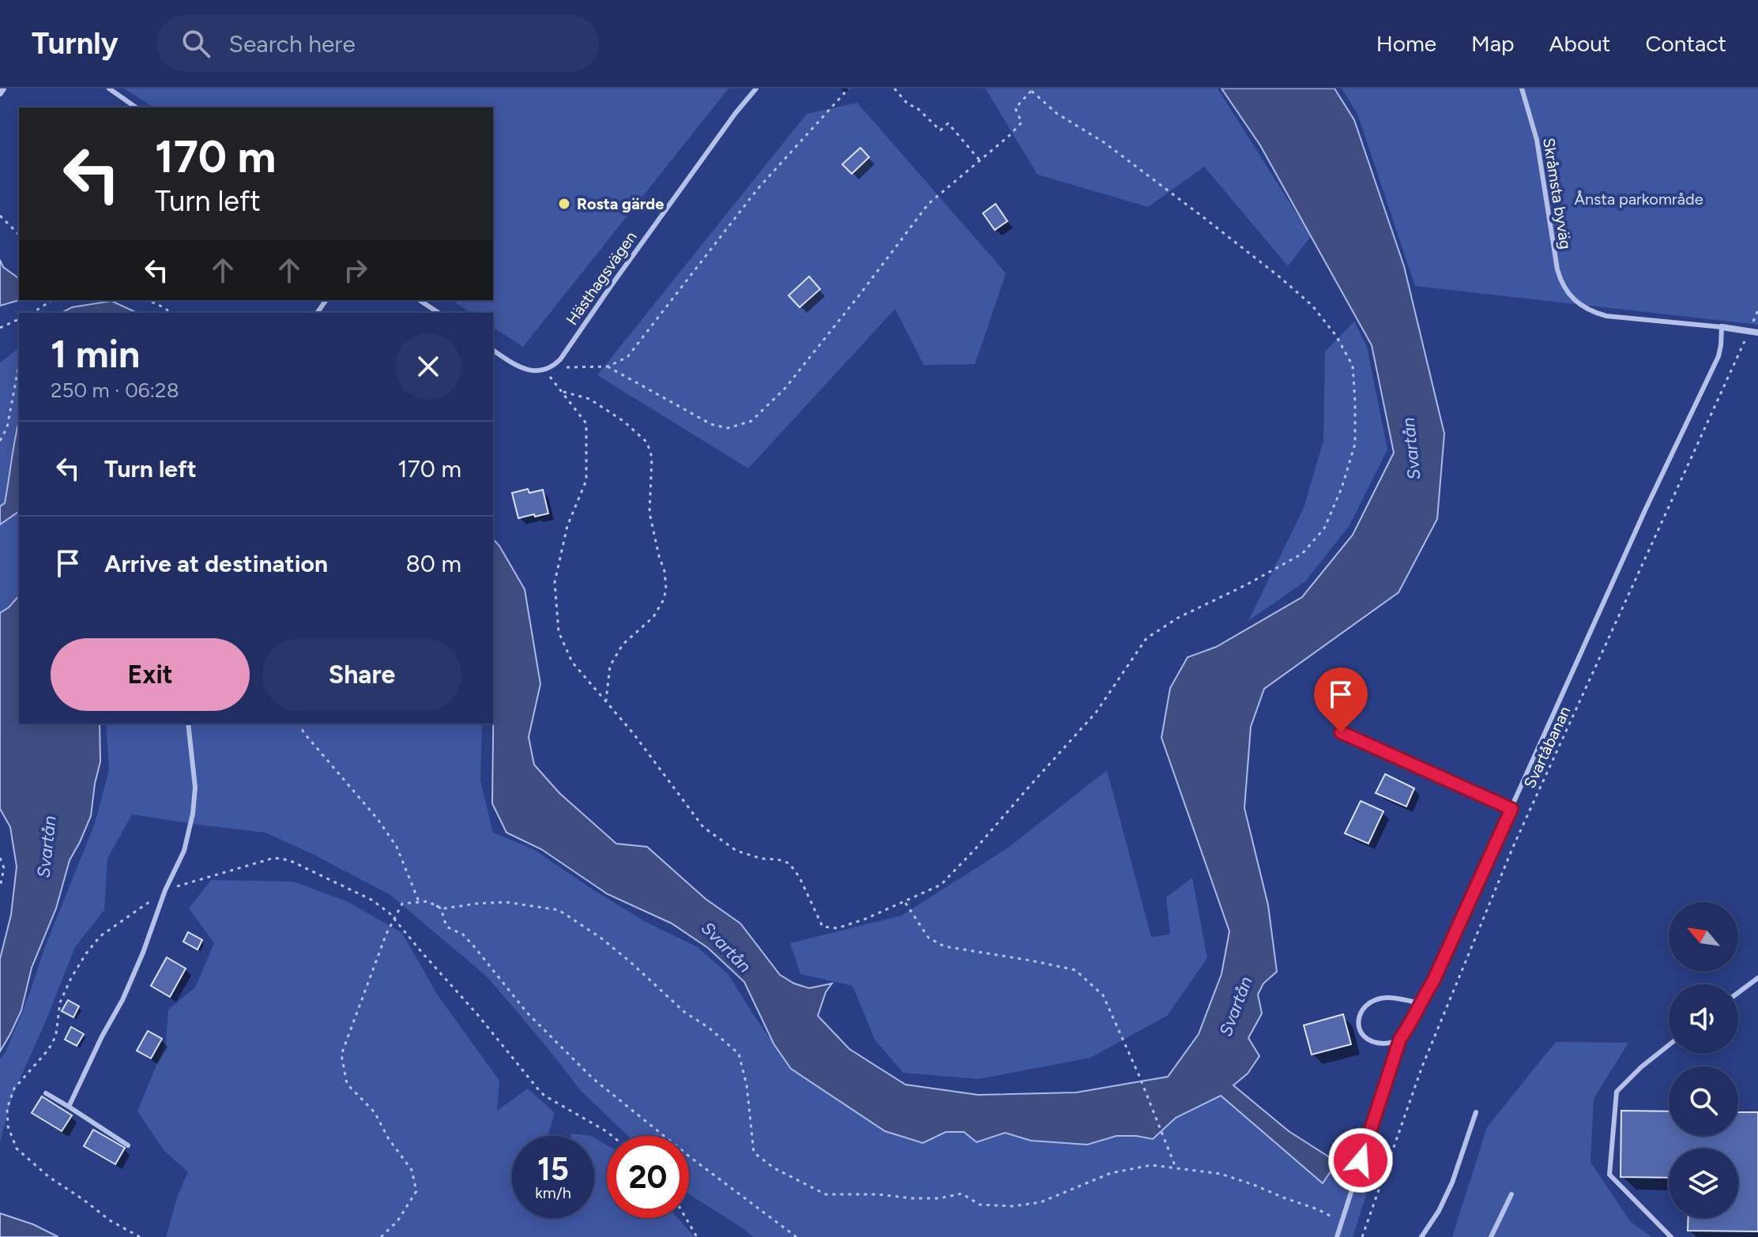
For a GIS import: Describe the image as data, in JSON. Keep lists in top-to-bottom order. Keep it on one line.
{"streets":{"street":["Skråmsta byväg"],"lane":["Hästhagsvägen"],"path":["Svartåbanan"]},"crossings":[["Skråmsta byväg","Svartåbanan"]],"water":["Svartån"],"parks":["Ånsta parkområde"],"places":["Rosta gärde"],"north":"top left","page":{"header":"Turnly","search":"Search here","nav":["Home","Map","About","Contact"],"turn":["170 m","Turn left"],"heading":["1 min","250 m · 06:28"],"list":[{"name":"Turn left","value":"170 m"},{"name":"Arrive at destination","value":"80 m"}],"buttons":["Exit","Share"],"speed":"15 km/h","limit":"20"}}
